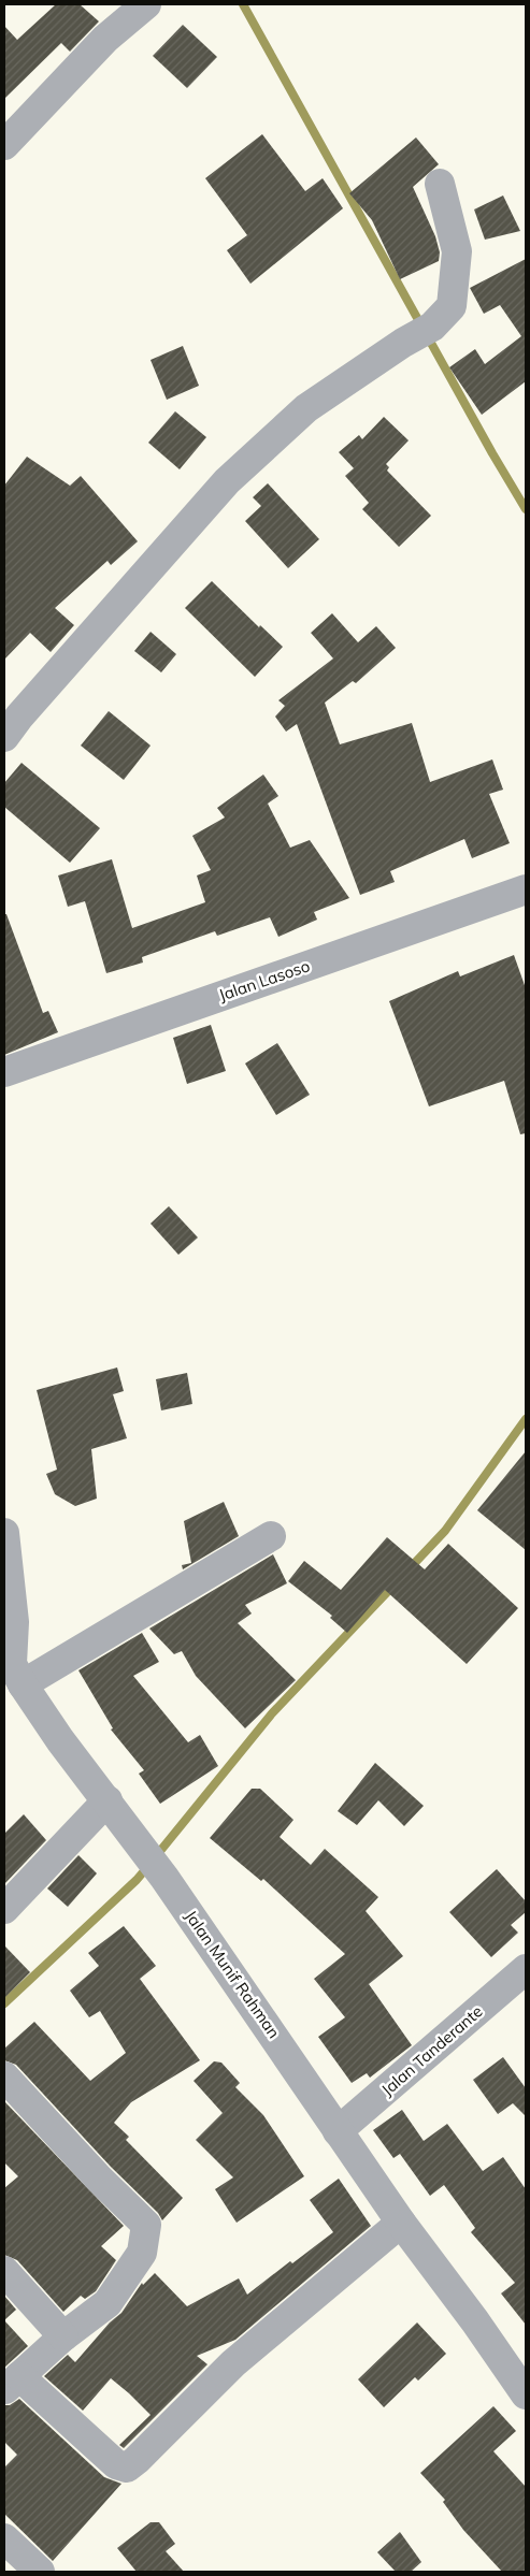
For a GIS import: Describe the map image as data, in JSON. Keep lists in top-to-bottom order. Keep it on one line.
{"streets":{"street":["Jalan Lasoso","Jalan Munif Rahman","Jalan Tanderante"]},"crossings":[["Jalan Munif Rahman","Jalan Tanderante"]]}
